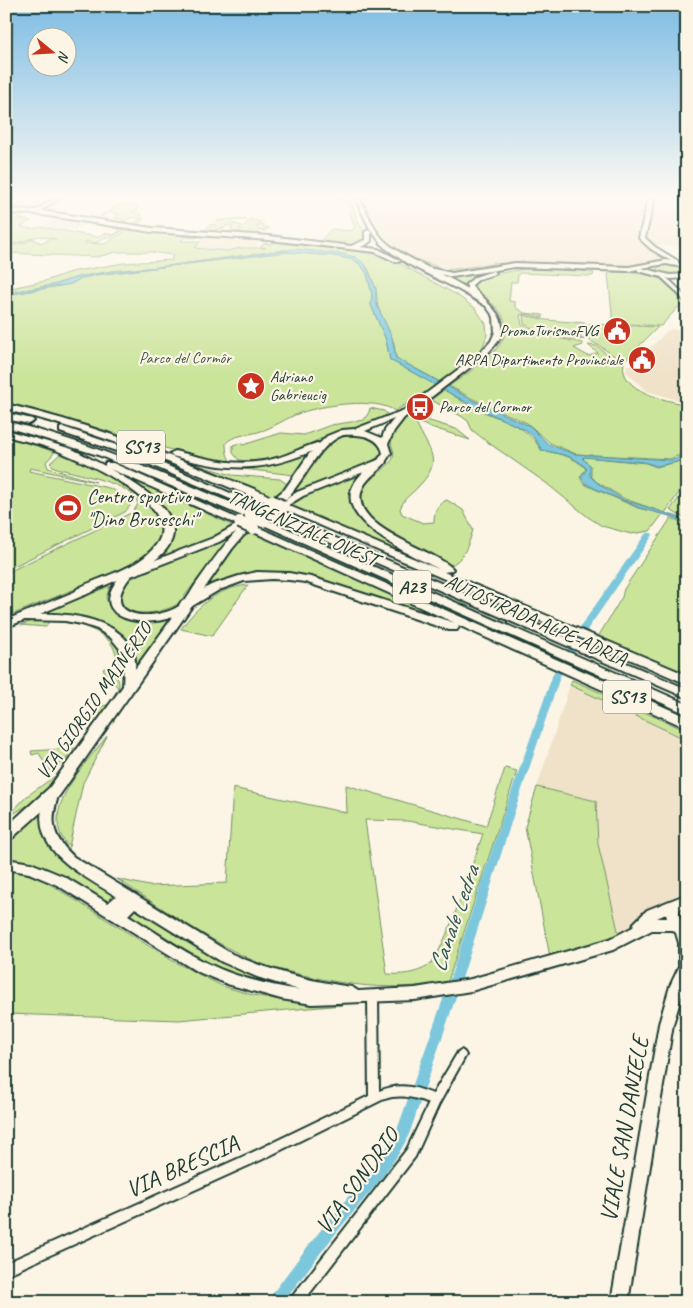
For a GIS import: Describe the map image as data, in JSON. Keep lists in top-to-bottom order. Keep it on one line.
{"streets":{"highway":["SS13","TANGENZIALE OVEST","A23","AUTOSTRADA ALPE-ADRIA"],"main road":["VIA GIORGIO MAINERIO"],"street":["VIALE SAN DANIELE","VIA BRESCIA","VIA SONDRIO"]},"crossings":[["TANGENZIALE OVEST","AUTOSTRADA ALPE-ADRIA"],["VIA BRESCIA","VIA SONDRIO"]],"water":["Canale Ledra"],"parks":["Parco del Cormôr"],"places":{"public building":["PromoTurismoFVG","ARPA Dipartimento Provinciale"],"place":["Adriano Gabrieucig"],"bus stop":["Parco del Cormor"],"sports":["Centro sportivo \"Dino Bruseschi\""]},"north":"right"}
